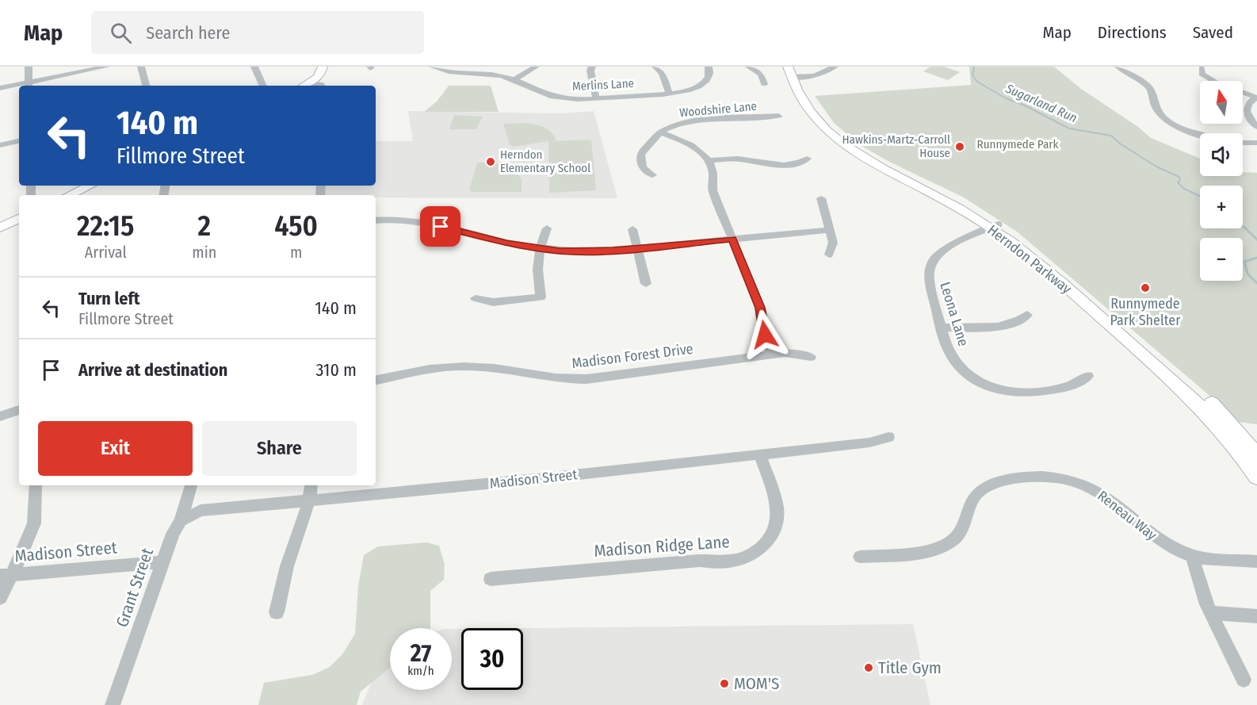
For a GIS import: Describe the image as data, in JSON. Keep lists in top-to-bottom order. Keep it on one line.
{"streets":{"main road":["Herndon Parkway"],"street":["Merlins Lane","Woodshire Lane","Leona Lane","Madison Forest Drive","Madison Street","Reneau Way","Madison Ridge Lane","Grant Street"]},"crossings":[["Herndon Parkway","Leona Lane"],["Madison Street","Madison Ridge Lane"],["Madison Street","Grant Street"]],"water":["Sugarland Run"],"parks":["Runnymede Park"],"places":["Hawkins-Martz-Carroll House","Herndon Elementary School","Runnymede Park Shelter","Title Gym","MOM'S"],"north":"top","page":{"header":"Map","search":"Search here","nav":["Map","Directions","Saved"],"map_buttons":["+","−"],"turn":["140 m","Fillmore Street"],"eta":["22:15","Arrival","2","min","450","m"],"list":[{"name":"Turn left","note":"Fillmore Street","value":"140 m"},{"name":"Arrive at destination","value":"310 m"}],"buttons":["Exit","Share"],"speed":"27 km/h","limit":"30"}}
